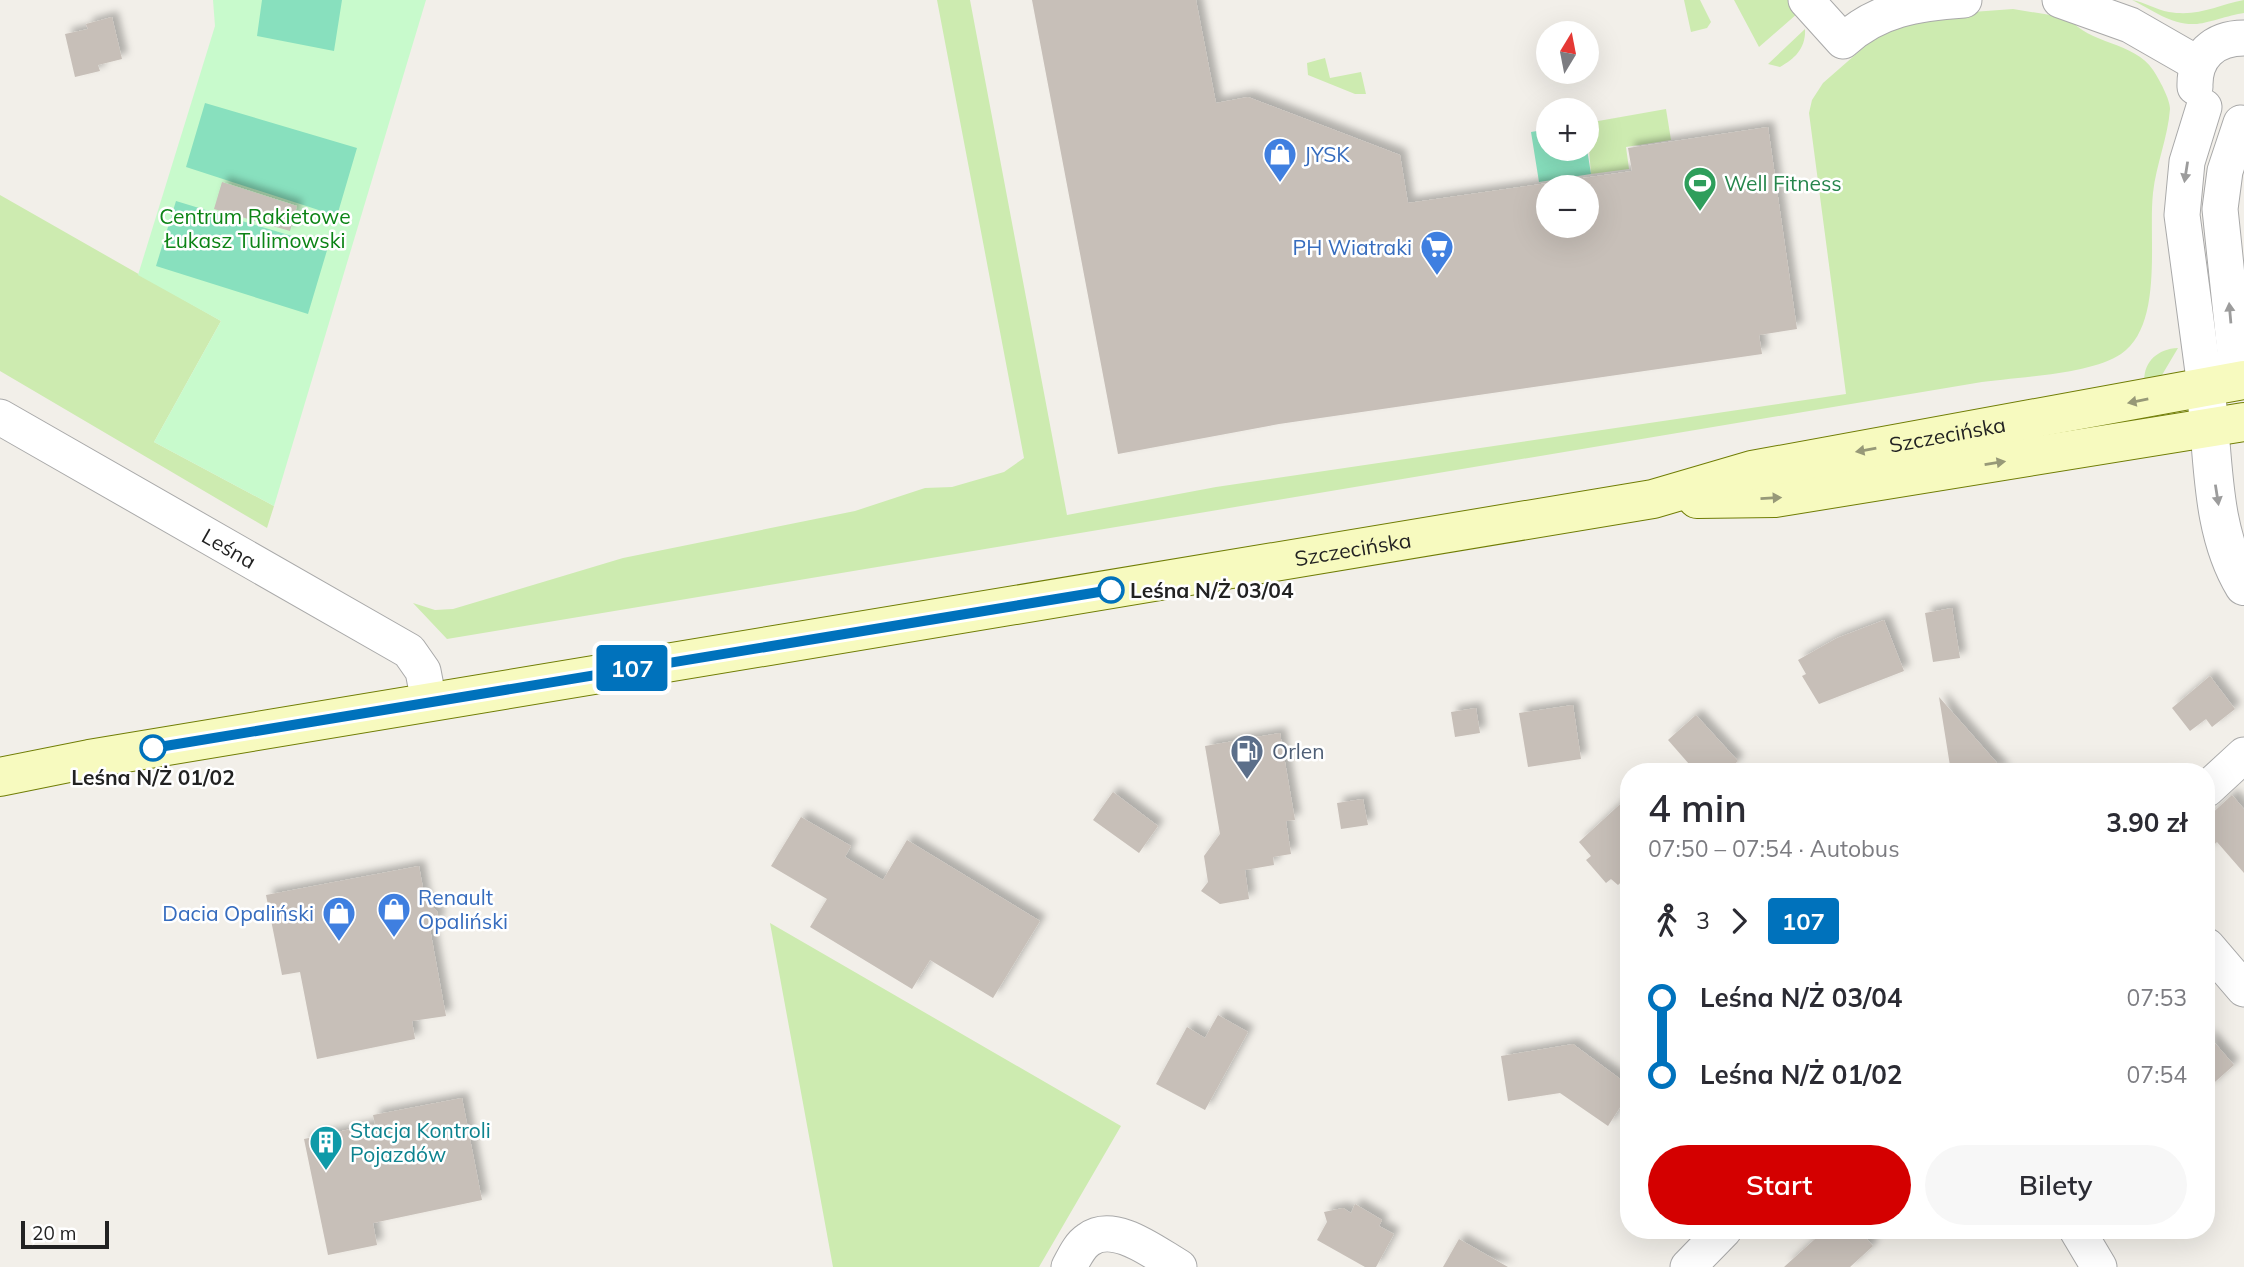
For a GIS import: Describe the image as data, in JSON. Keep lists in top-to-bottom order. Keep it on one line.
{"streets":{"main road":["Szczecińska"],"street":["Leśna"]},"crossings":[["Szczecińska","Leśna"]],"parks":["Centrum Rakietowe Łukasz Tulimowski"],"places":{"shop":["JYSK","Renault Opaliński","Dacia Opaliński"],"sports":["Well Fitness"],"supermarket":["PH Wiatraki"],"other":["Leśna N/Ż 03/04","Leśna N/Ż 01/02"],"fuel station":["Orlen"],"building":["Stacja Kontroli Pojazdów"]},"lines":["bus line 107"],"scale_bar":"20 m","north":"top","page":{"on_map":"107","map_buttons":["+","−"],"heading":["4 min","07:50 – 07:54 · Autobus","3.90 zł"],"legs":["3","107"],"list":[{"name":"Leśna N/Ż 03/04","value":"07:53"},{"name":"Leśna N/Ż 01/02","value":"07:54"}],"buttons":["Start","Bilety"],"scale":"20 m"}}
